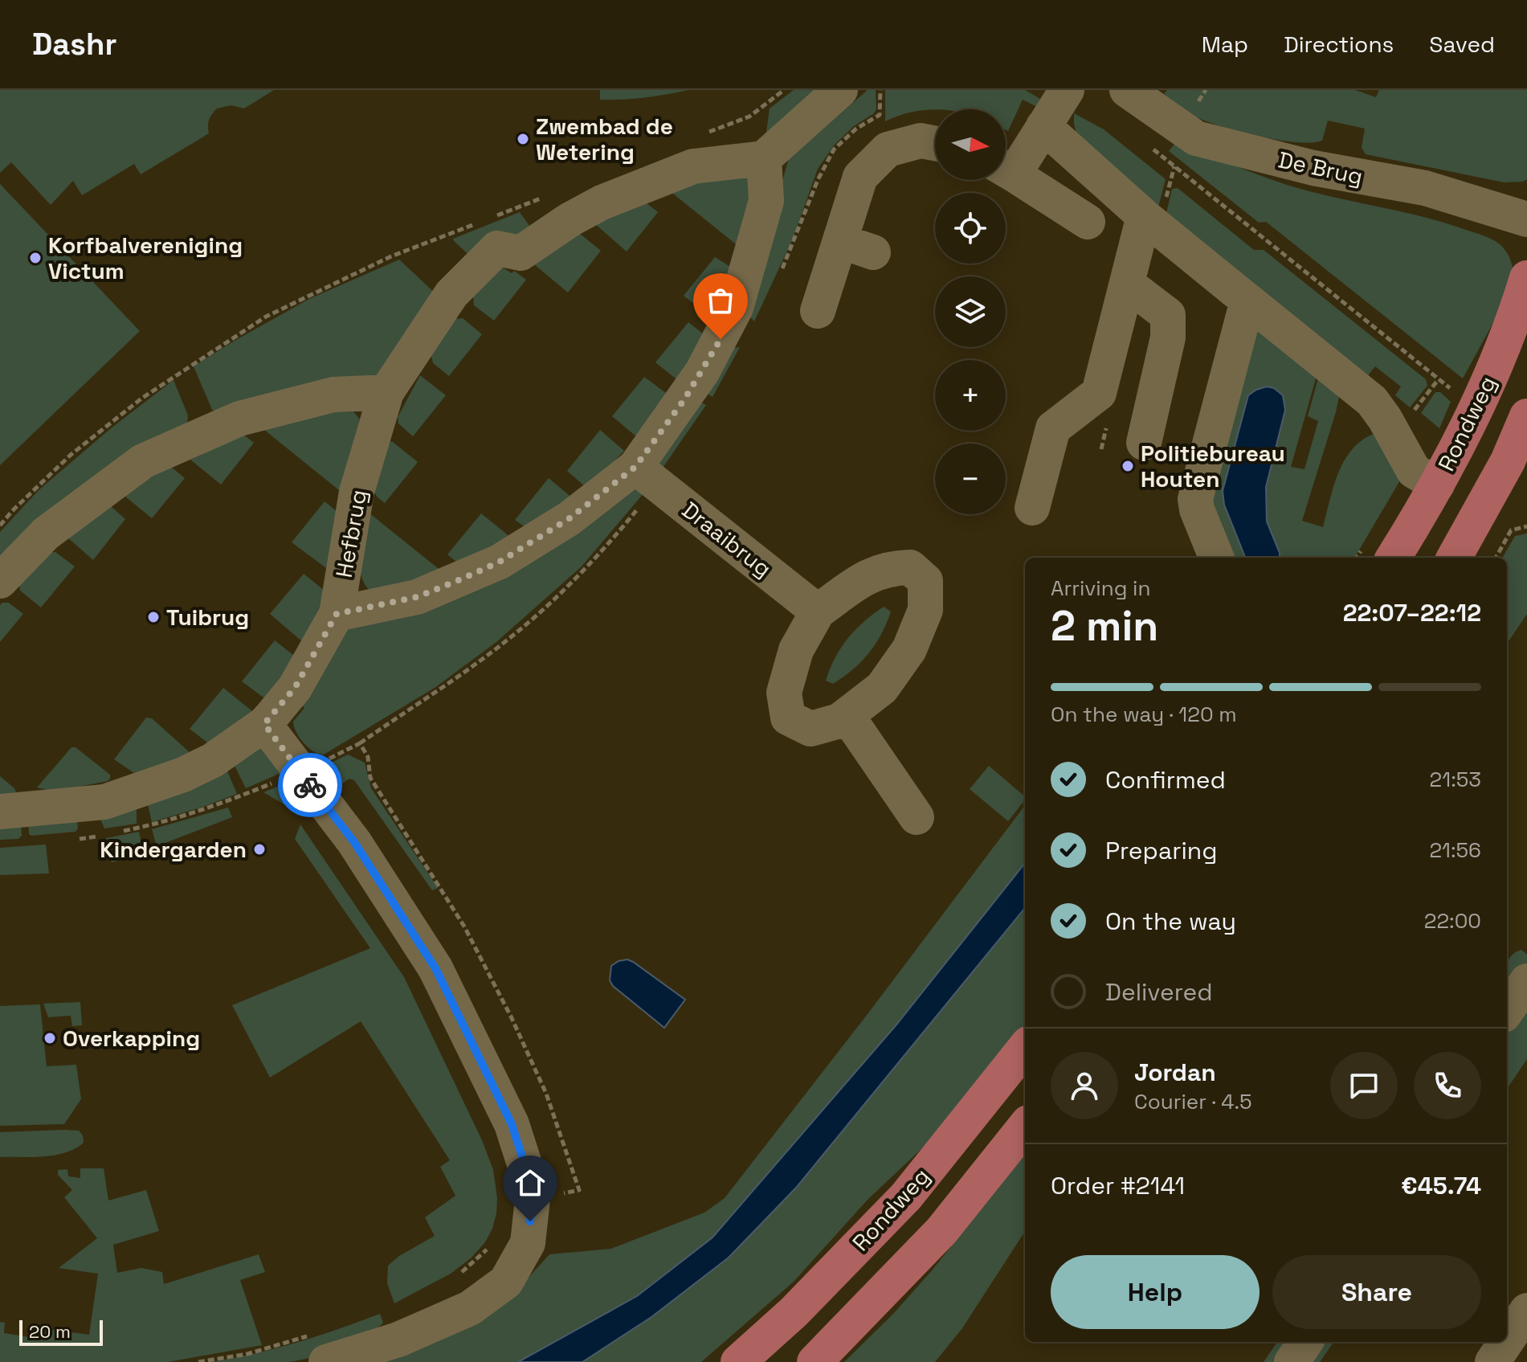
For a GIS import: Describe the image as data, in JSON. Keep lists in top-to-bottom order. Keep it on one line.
{"streets":{"main road":["Rondweg"],"street":["De Brug","Hefbrug","Draaibrug"]},"crossings":[["Hefbrug","Draaibrug"]],"places":["Zwembad de Wetering","Korfbalvereniging Victum","Politiebureau Houten","Tuibrug","Kindergarden","Overkapping"],"scale_bar":"20 m","north":"right","page":{"header":"Dashr","nav":["Map","Directions","Saved"],"map_buttons":["+","−"],"heading":["2 min","Arriving in","22:07–22:12"],"panel":["Jordan","Courier · 4.5","Order #2141","€45.74"],"bar":"On the way · 120 m","list":[["Confirmed","21:53"],["Preparing","21:56"],["On the way","22:00"],"Delivered"],"buttons":["Help","Share"],"scale":"20 m"}}
